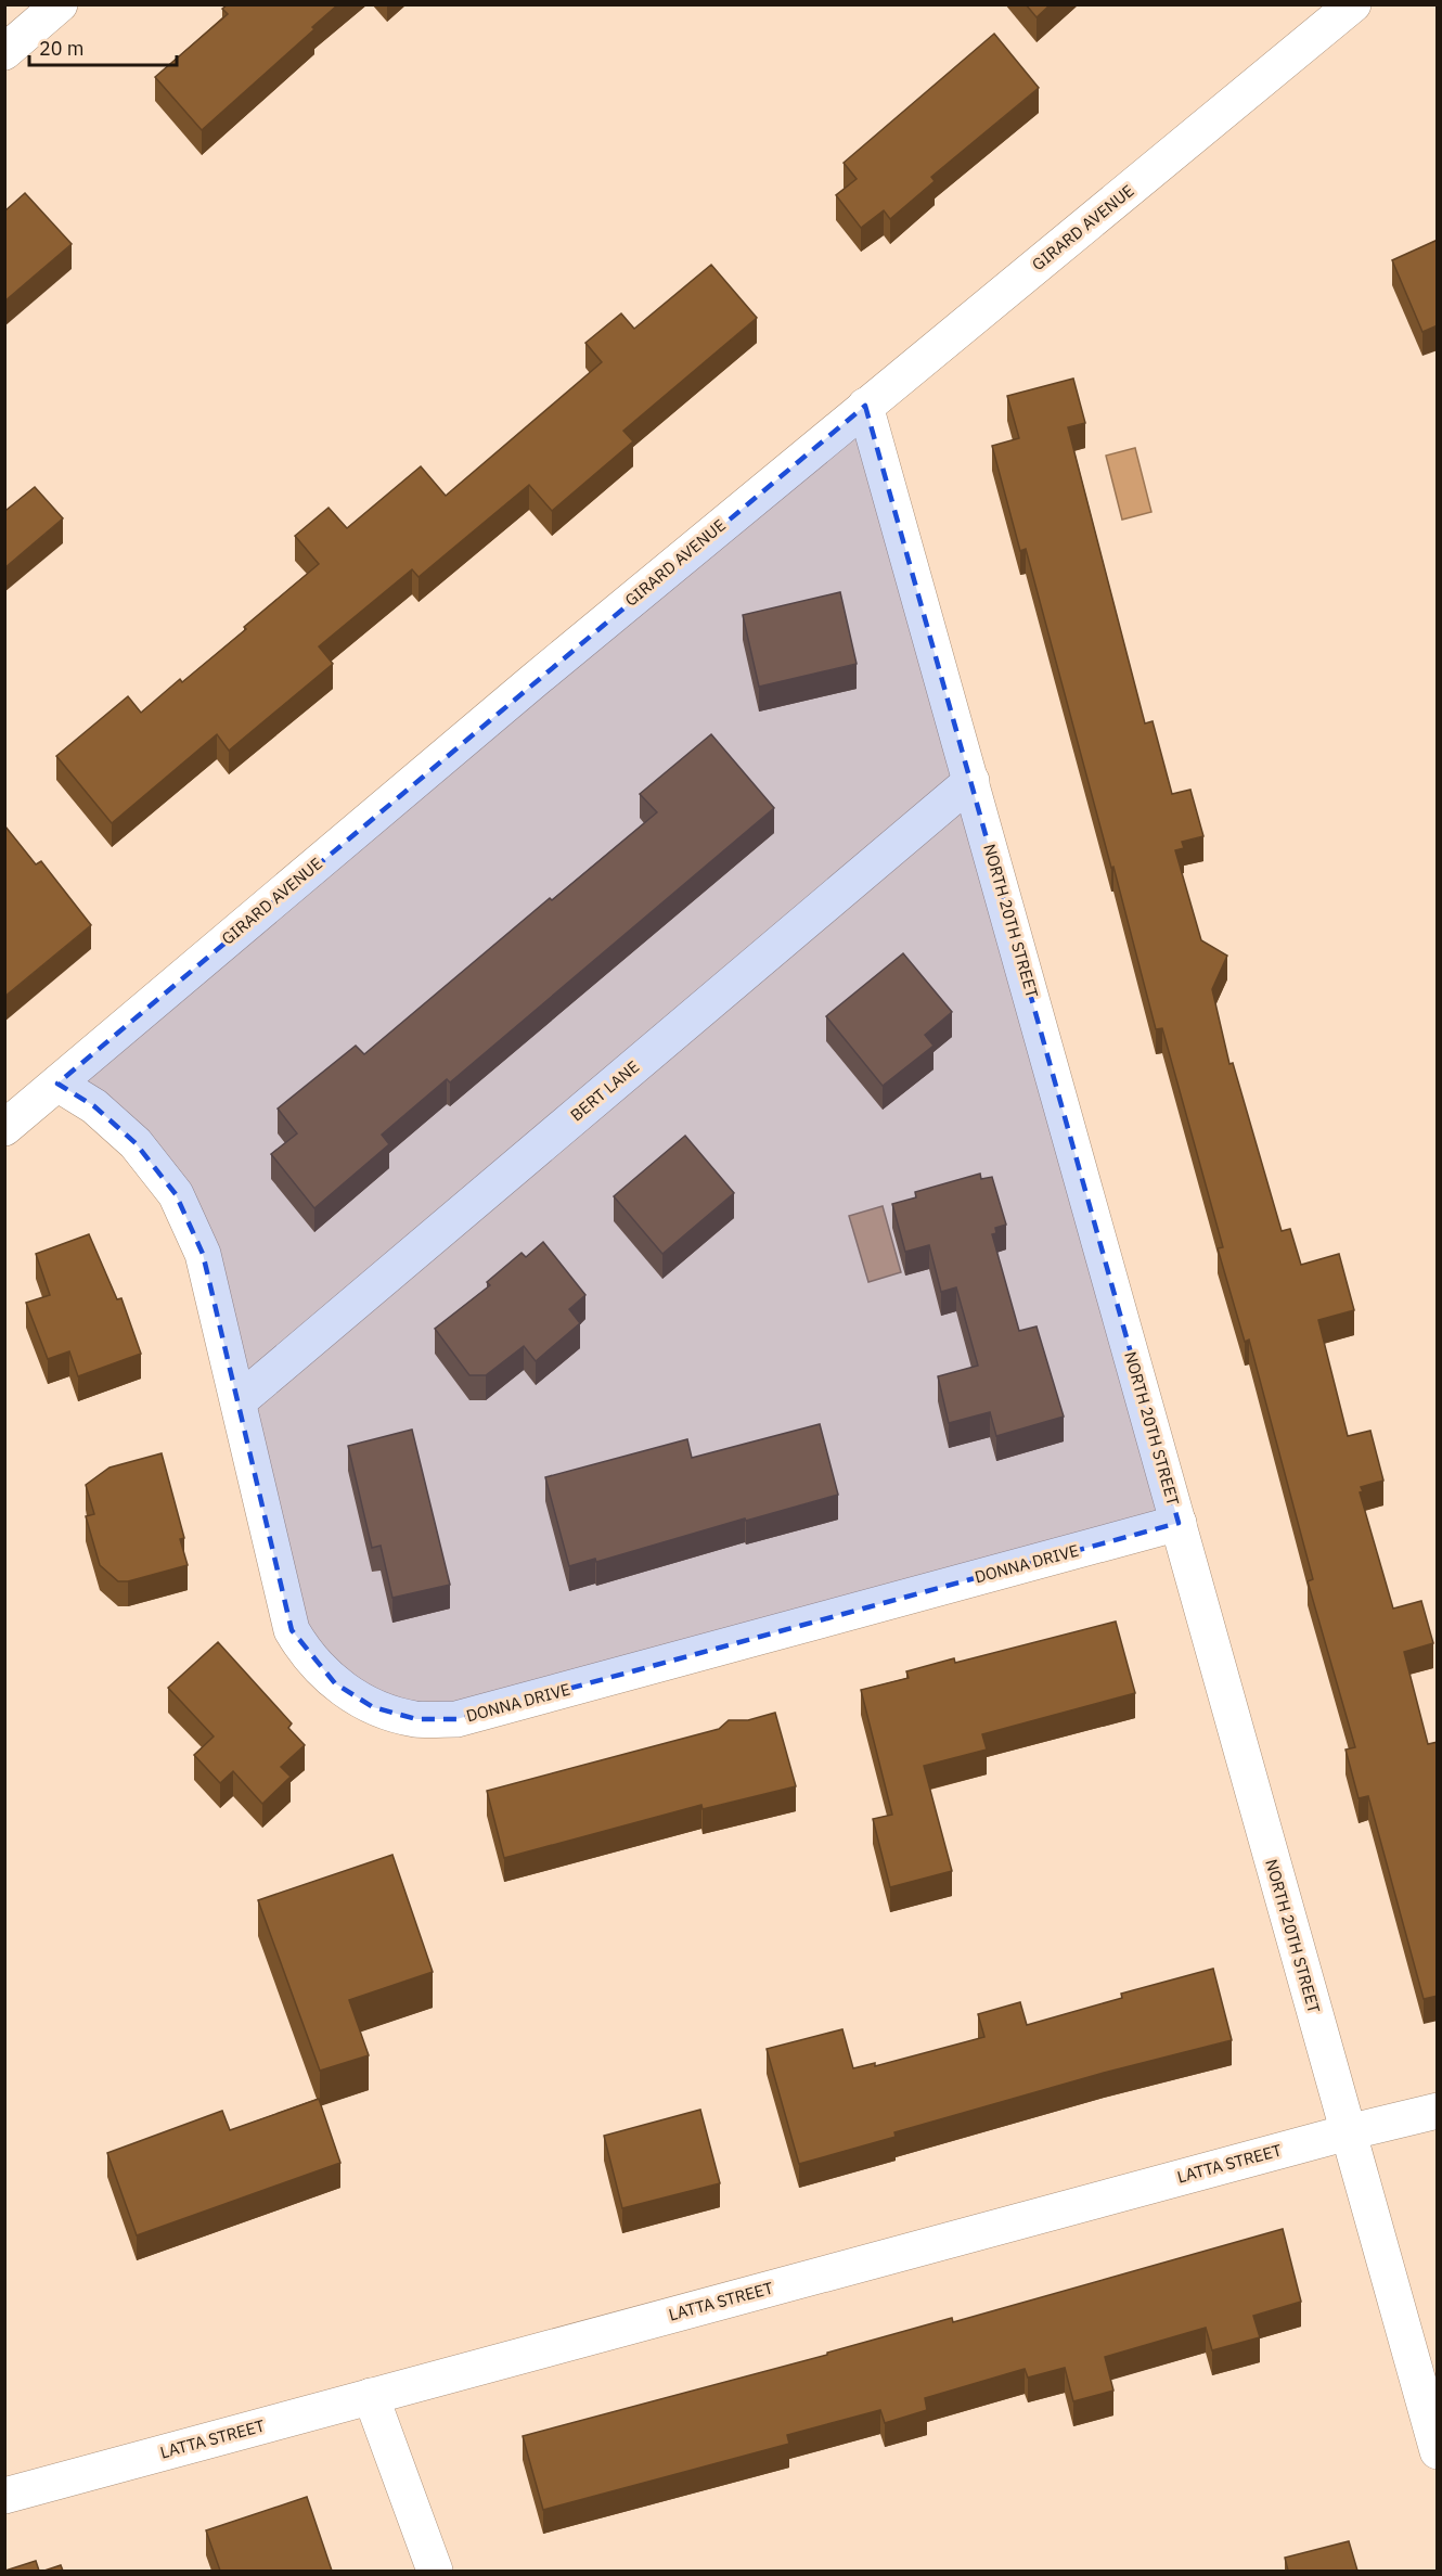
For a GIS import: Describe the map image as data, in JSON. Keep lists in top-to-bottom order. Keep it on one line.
{"streets":{"street":["GIRARD AVENUE","NORTH 20TH STREET","BERT LANE","DONNA DRIVE","LATTA STREET"]},"crossings":[["GIRARD AVENUE","NORTH 20TH STREET"],["GIRARD AVENUE","DONNA DRIVE"],["NORTH 20TH STREET","BERT LANE"],["NORTH 20TH STREET","DONNA DRIVE"],["NORTH 20TH STREET","LATTA STREET"],["BERT LANE","DONNA DRIVE"]],"scale_bar":"20 m"}
